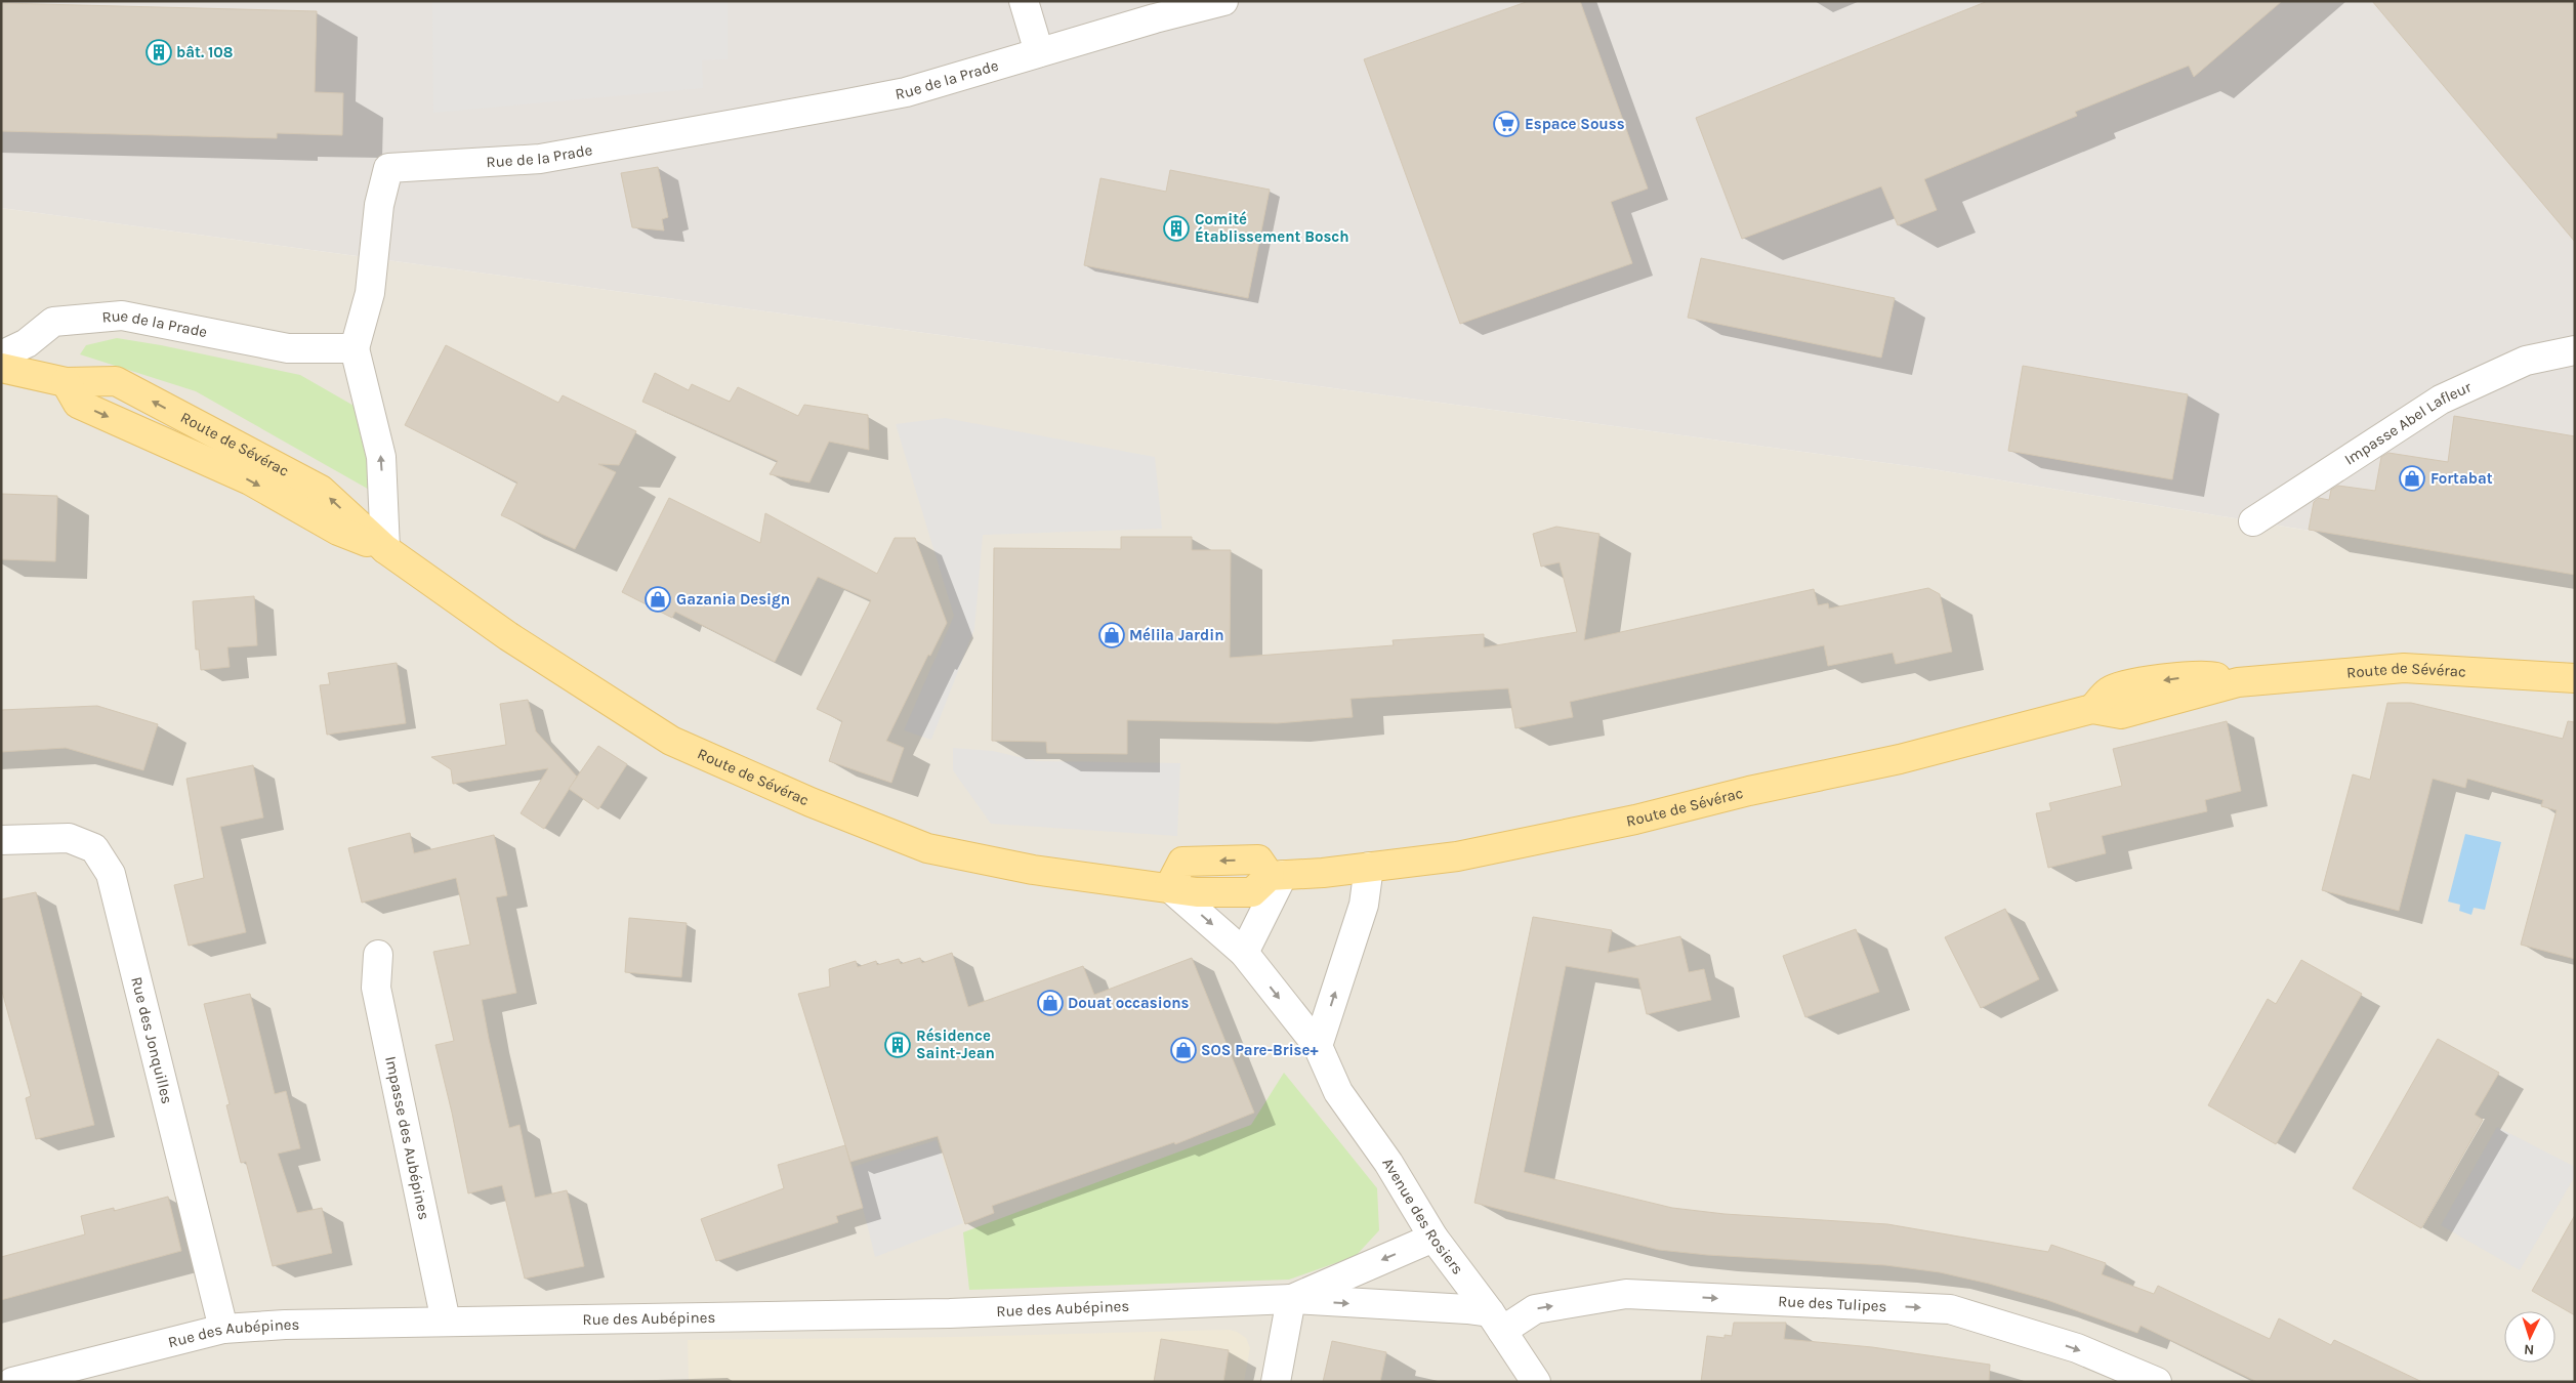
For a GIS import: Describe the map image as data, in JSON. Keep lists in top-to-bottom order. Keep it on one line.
{"streets":{"main road":["Route de Sévérac"],"street":["Rue de la Prade","Impasse Abel Lafleur","Rue des Jonquilles","Impasse des Aubépines","Avenue des Rosiers","Rue des Tulipes","Rue des Aubépines"]},"crossings":[["Route de Sévérac","Avenue des Rosiers"],["Rue des Jonquilles","Rue des Aubépines"],["Impasse des Aubépines","Rue des Aubépines"],["Avenue des Rosiers","Rue des Tulipes"],["Avenue des Rosiers","Rue des Aubépines"],["Rue des Tulipes","Rue des Aubépines"]],"one_way":["Avenue des Rosiers","Rue des Tulipes"],"places":{"building":["bât. 108","Comité Établissement Bosch","Résidence Saint-Jean"],"supermarket":["Espace Souss"],"shop":["Fortabat","Gazania Design","Mélila Jardin","Douat occasions","SOS Pare-Brise+"]},"north":"bottom"}
